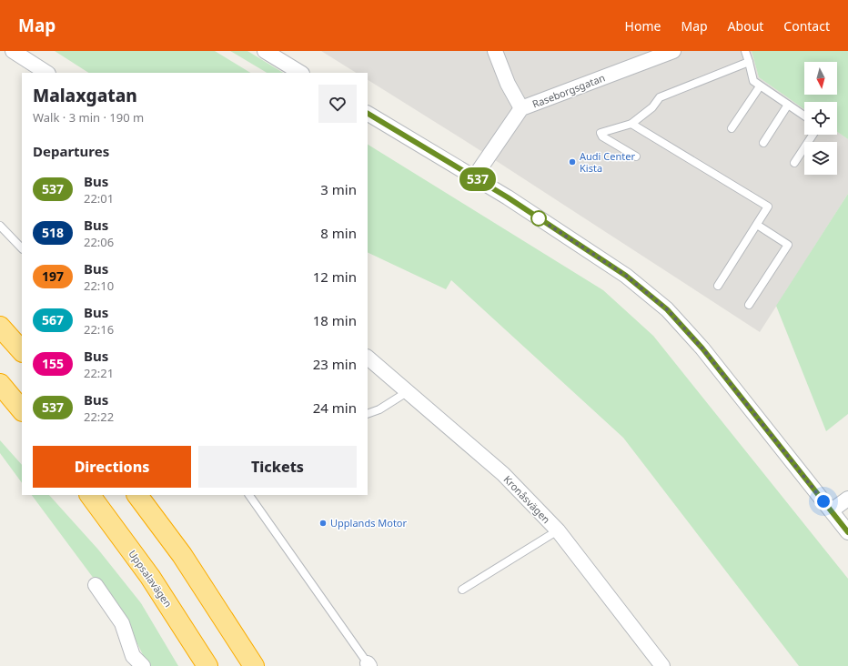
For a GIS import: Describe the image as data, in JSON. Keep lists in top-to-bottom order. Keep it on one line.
{"streets":{"highway":["Uppsalavägen"],"street":["Raseborgsgatan","Kronåsvägen"]},"places":["Audi Center Kista","Upplands Motor"],"lines":["bus line 537"],"north":"bottom","page":{"header":"Map","nav":["Home","Map","About","Contact"],"on_map":"537","heading":[["Malaxgatan","Walk · 3 min · 190 m"],"Departures"],"list":[{"mark":"537","name":"Bus","note":"22:01","value":"3 min"},{"mark":"518","name":"Bus","note":"22:06","value":"8 min"},{"mark":"197","name":"Bus","note":"22:10","value":"12 min"},{"mark":"567","name":"Bus","note":"22:16","value":"18 min"},{"mark":"155","name":"Bus","note":"22:21","value":"23 min"},{"mark":"537","name":"Bus","note":"22:22","value":"24 min"}],"buttons":["Directions","Tickets"]}}
